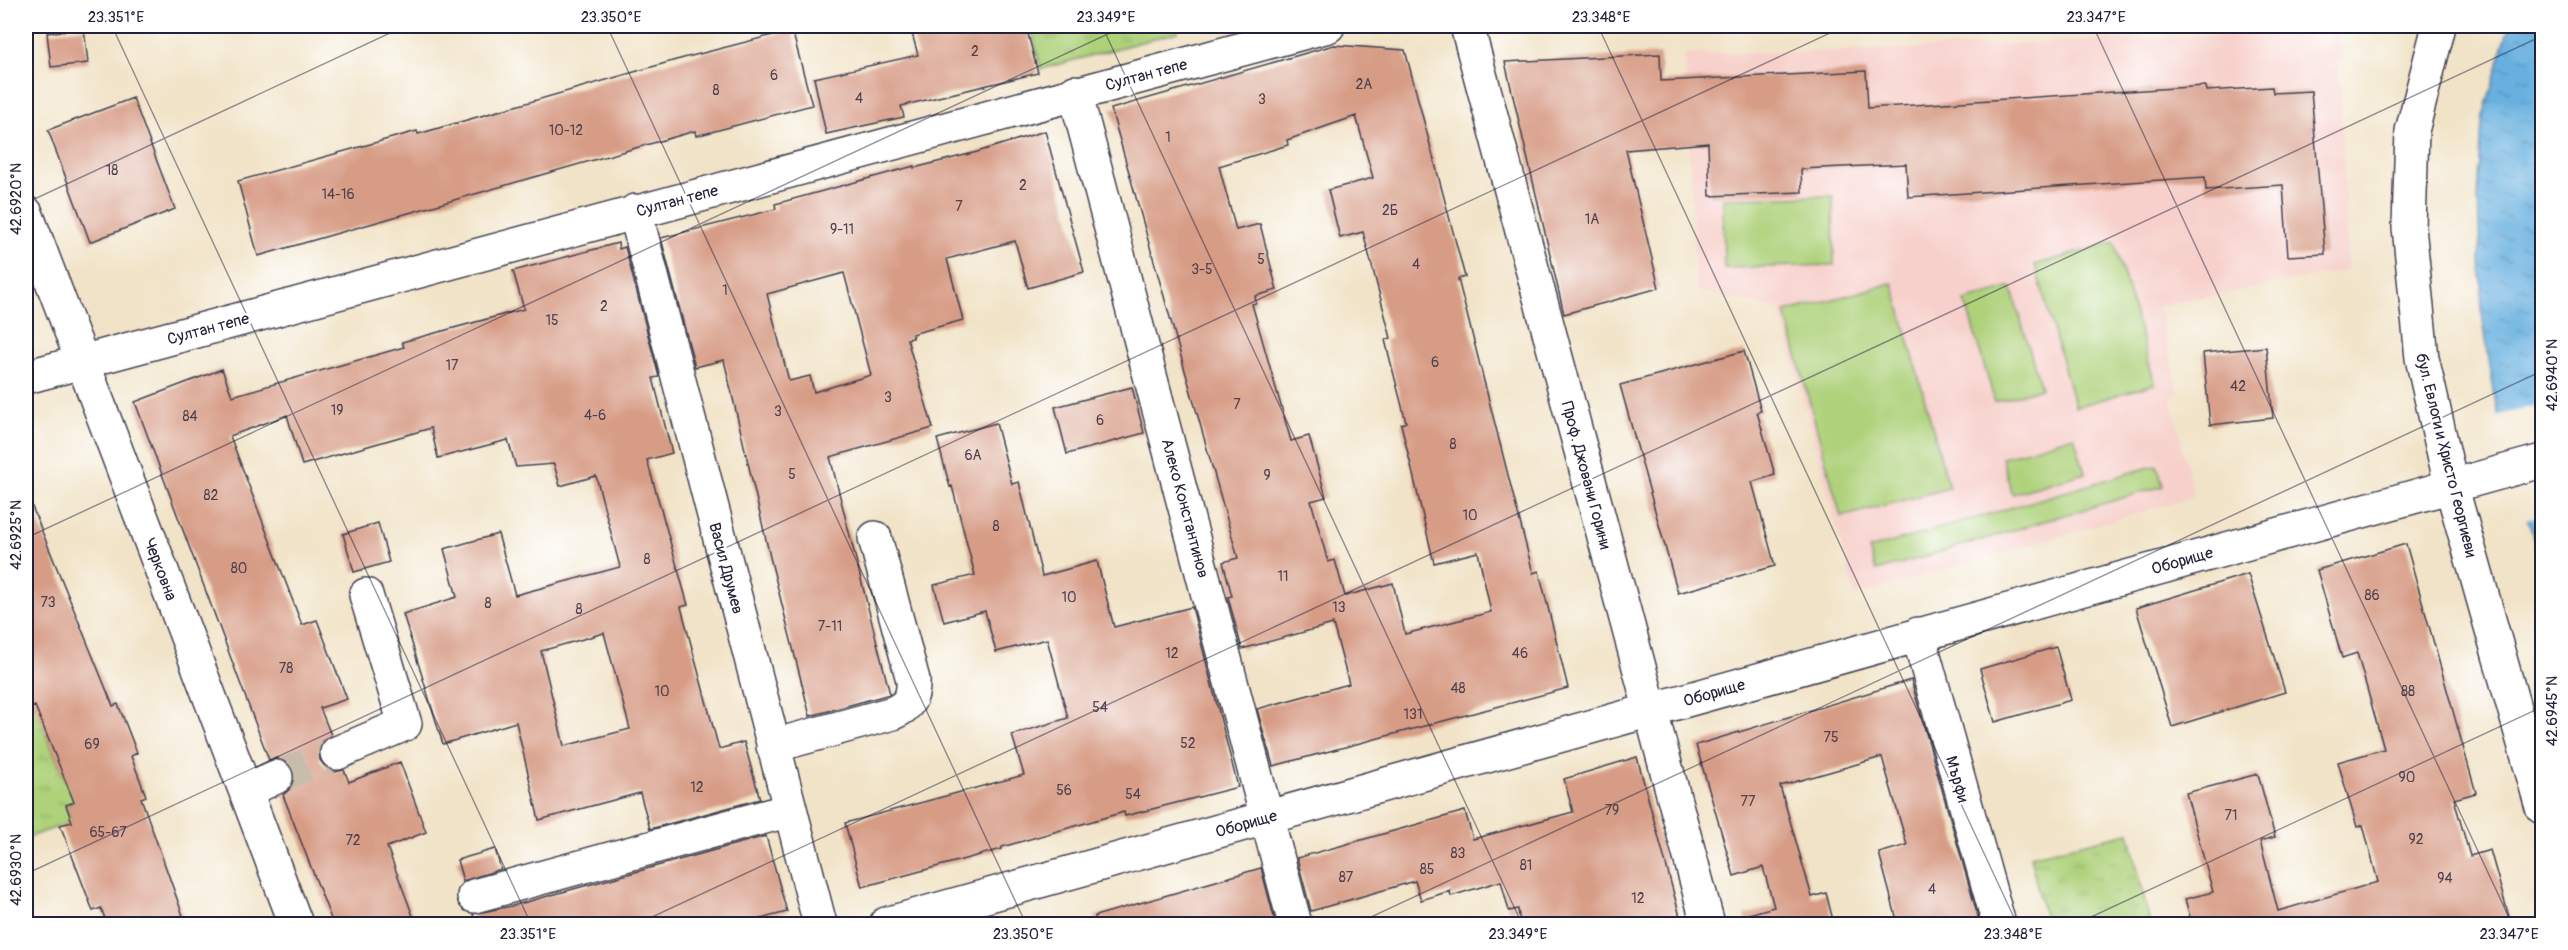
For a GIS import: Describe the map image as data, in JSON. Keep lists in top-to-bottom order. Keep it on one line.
{"streets":{"street":["Султан тепе","бул. Евлоги и Христо Георгиеви","Проф. Джовани Горини","Алеко Константинов","Оборище","Васил Друмев","Черковна","Мърфи"]},"crossings":[["Султан тепе","Алеко Константинов"],["Султан тепе","Васил Друмев"],["Султан тепе","Черковна"],["бул. Евлоги и Христо Георгиеви","Оборище"],["Проф. Джовани Горини","Оборище"],["Алеко Константинов","Оборище"],["Оборище","Мърфи"]],"house_numbers":["2","6","2А","8","4","3","10-12","1","18","2","14-16","7","2Б","1А","9-11","5","4","3-5","1","2","15","6","17","42","3","7","19","3","4-6","84","6","8","6А","5","9","82","10","8","8","80","11","86","10","73","8","13","8","7-11","12","46","78","48","10","88","54","131","75","52","69","90","12","56","54","77","79","71","65-67","92","72","83","81","85","87","94","4","12"],"coordinates":["23.351°E","23.350°E","23.349°E","23.348°E","23.347°E","42.6920°N","42.6940°N","42.6925°N","42.6945°N","42.6930°N"]}
